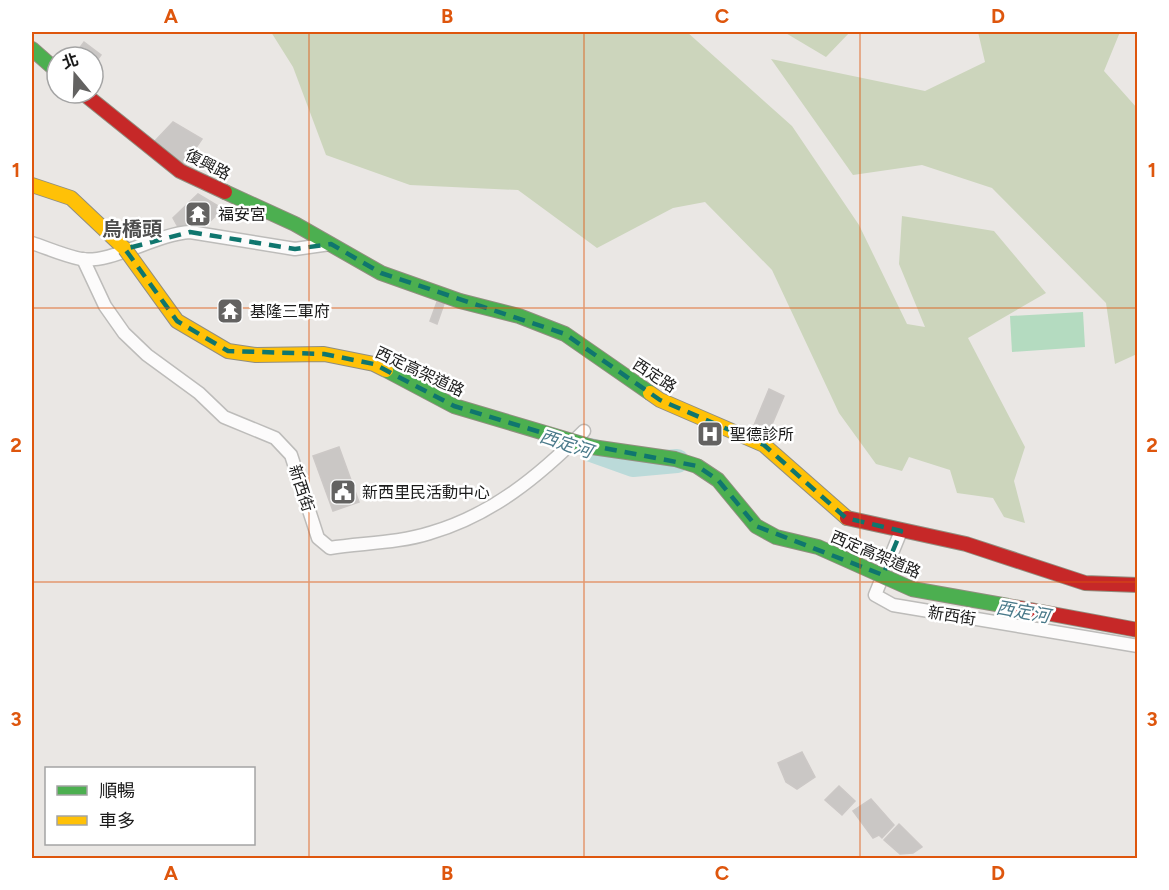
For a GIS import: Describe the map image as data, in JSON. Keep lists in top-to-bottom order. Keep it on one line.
{"streets":{"street":["復興路","西定高架道路","西定路","新西街"]},"crossings":[["復興路","西定路"],["西定路","新西街"]],"districts":["烏橋頭"],"water":["西定河"],"places":{"temple":["福安宮","基隆三軍府"],"hospital":["聖德診所"],"public building":["新西里民活動中心"]},"legend":["順暢","車多"],"north":"top","grid":{"columns":["A","B","C","D"],"rows":["1","2","3"]}}
